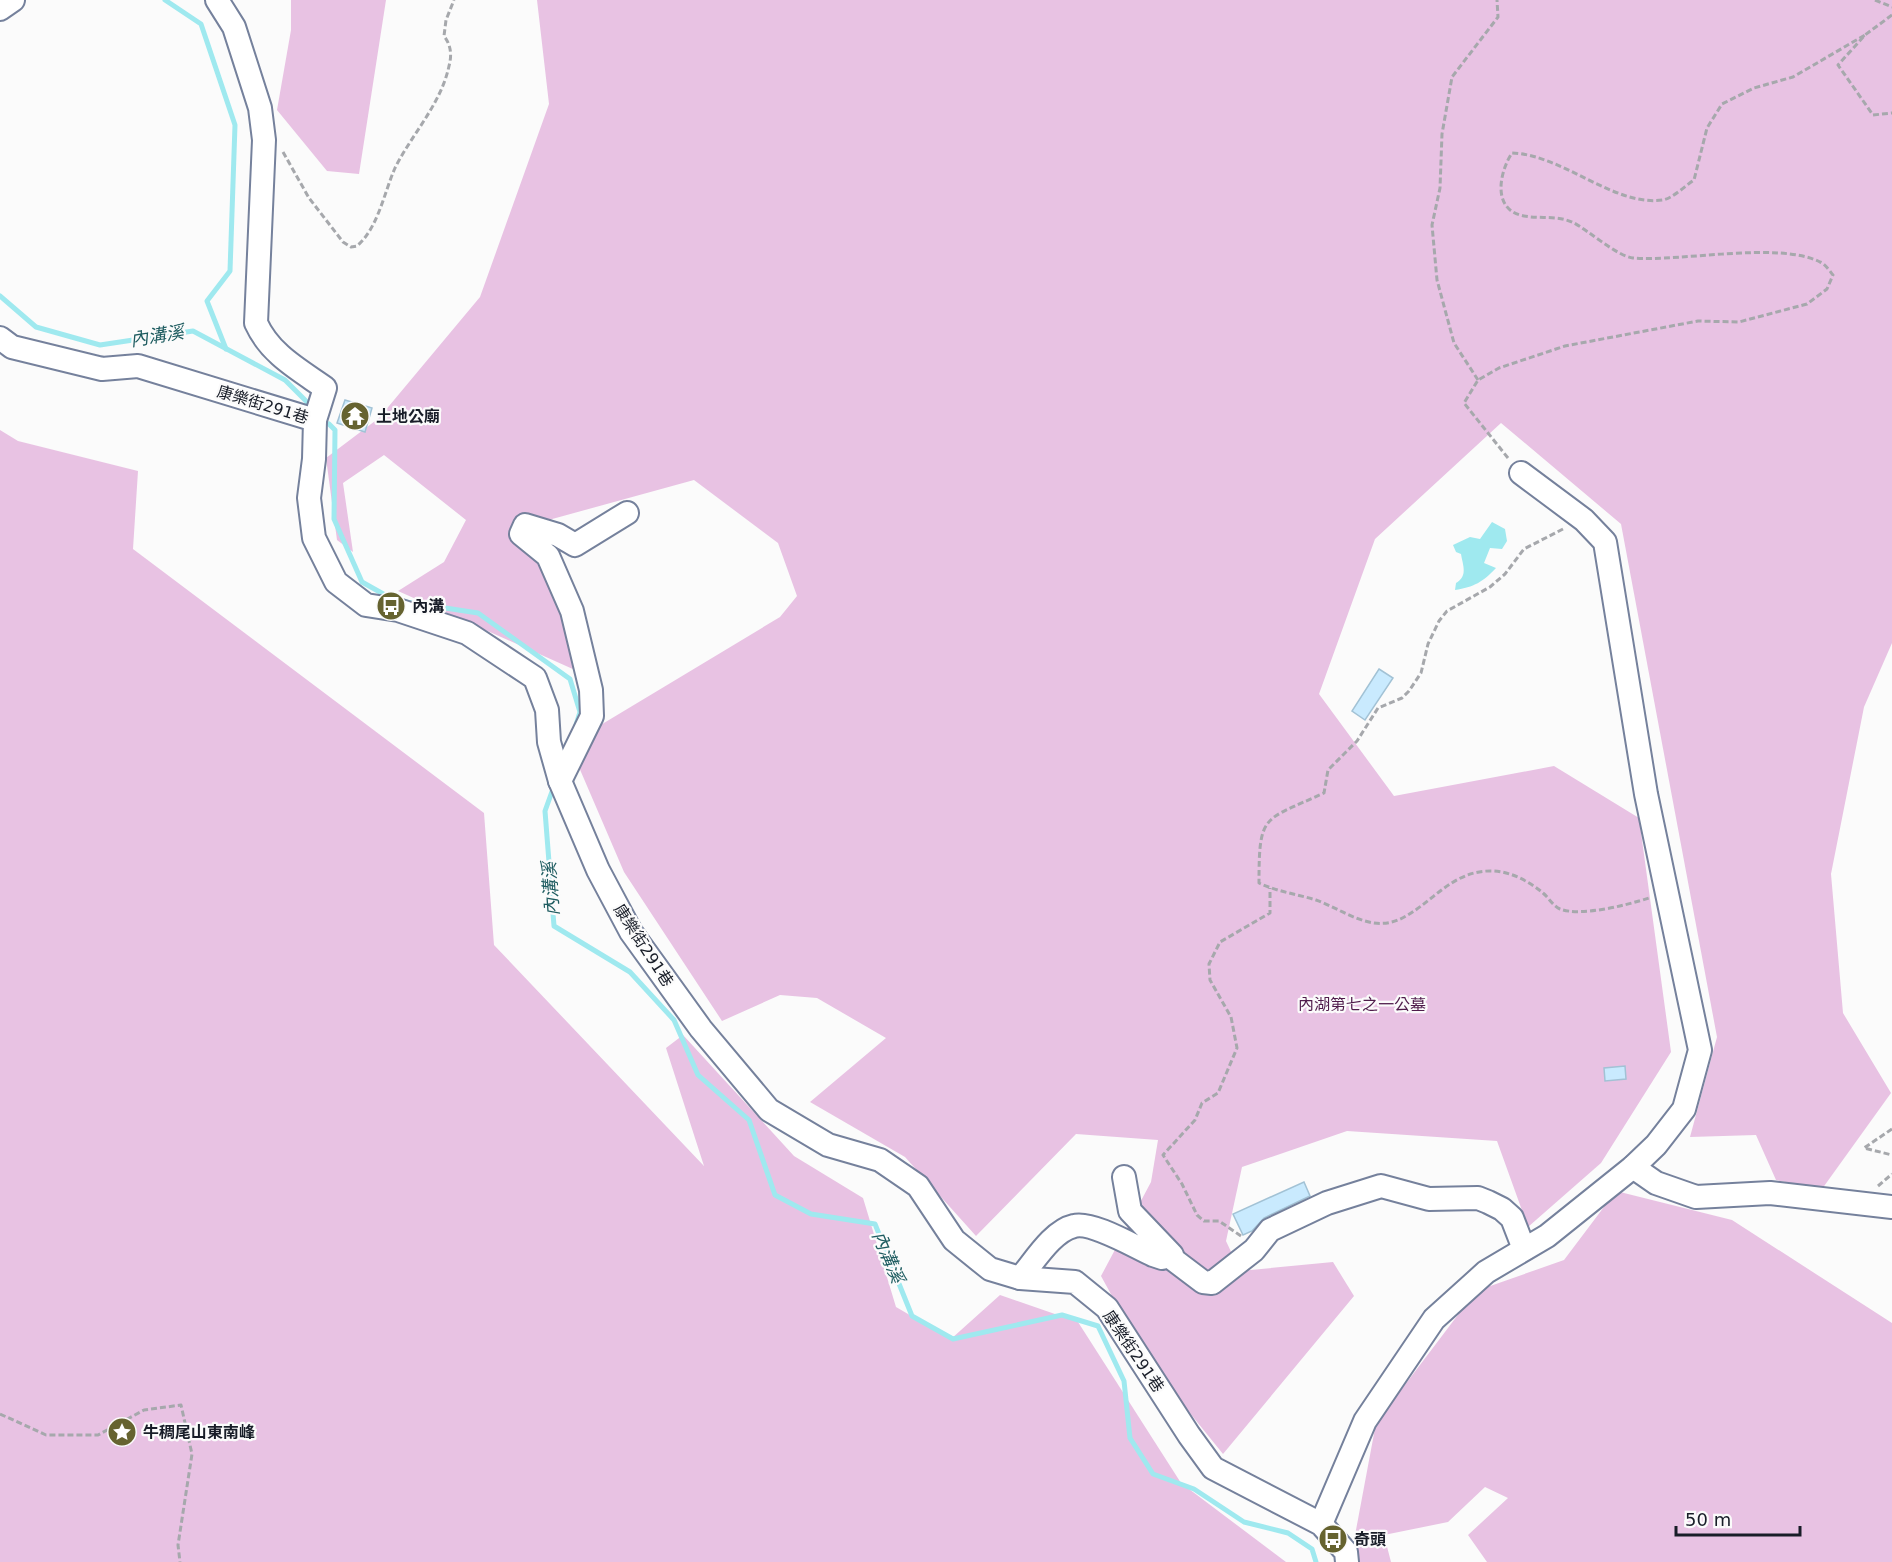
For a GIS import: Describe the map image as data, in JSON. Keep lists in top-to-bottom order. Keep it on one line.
{"streets":{"street":["康樂街291巷"]},"water":["內溝溪"],"parks":["內湖第七之一公墓"],"places":{"temple":["土地公廟"],"bus stop":["內溝","奇頭"],"place":["牛稠尾山東南峰"]},"scale_bar":"50 m"}
